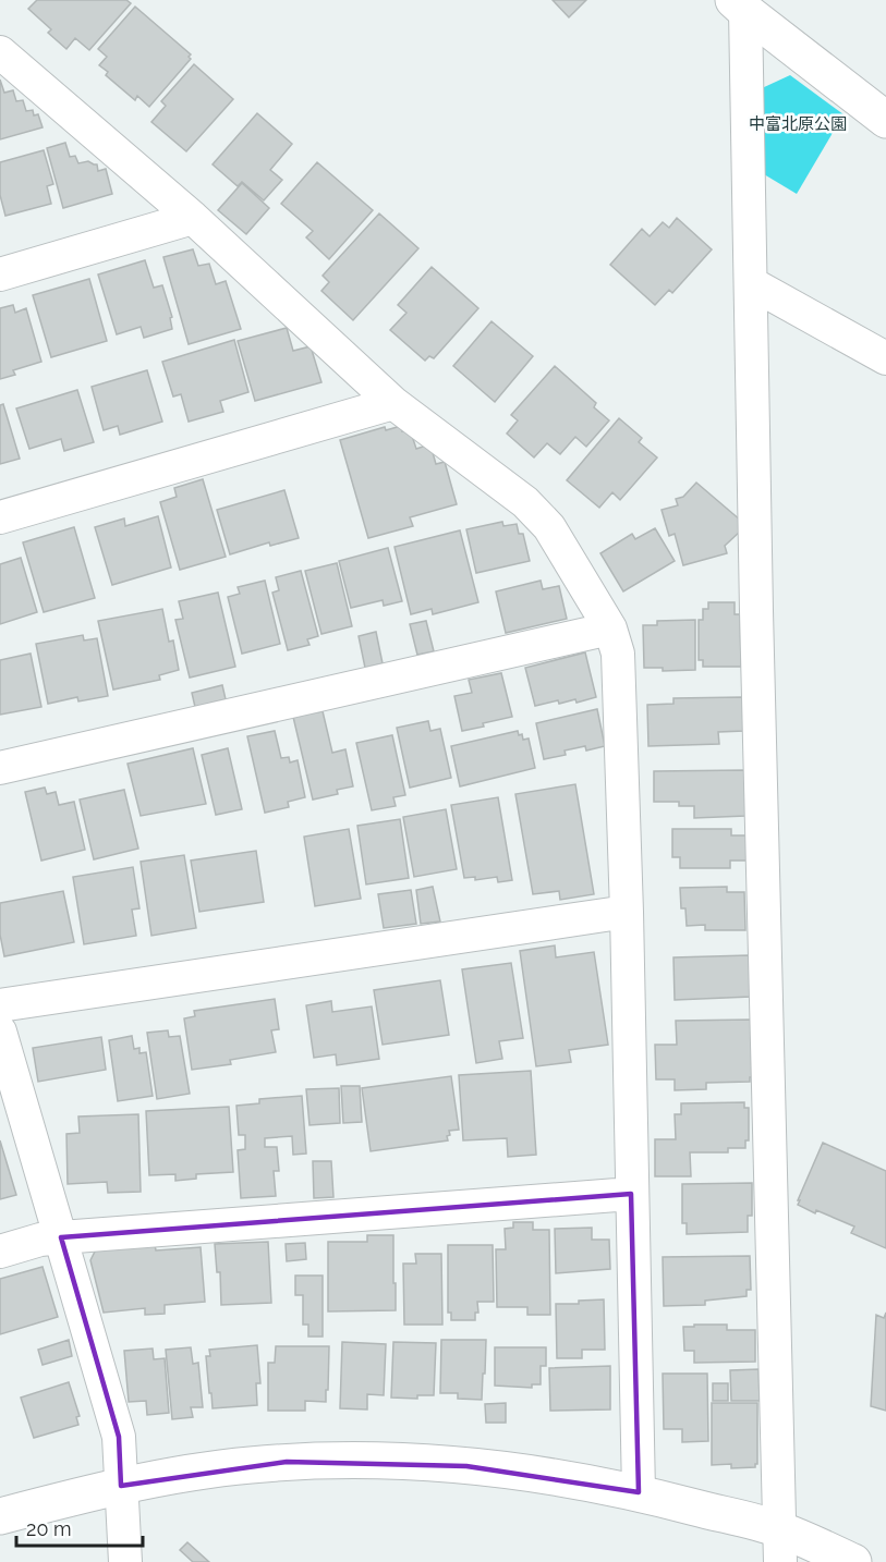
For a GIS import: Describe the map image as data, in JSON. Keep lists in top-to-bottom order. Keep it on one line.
{"parks":["中富北原公園"],"scale_bar":"20 m"}
